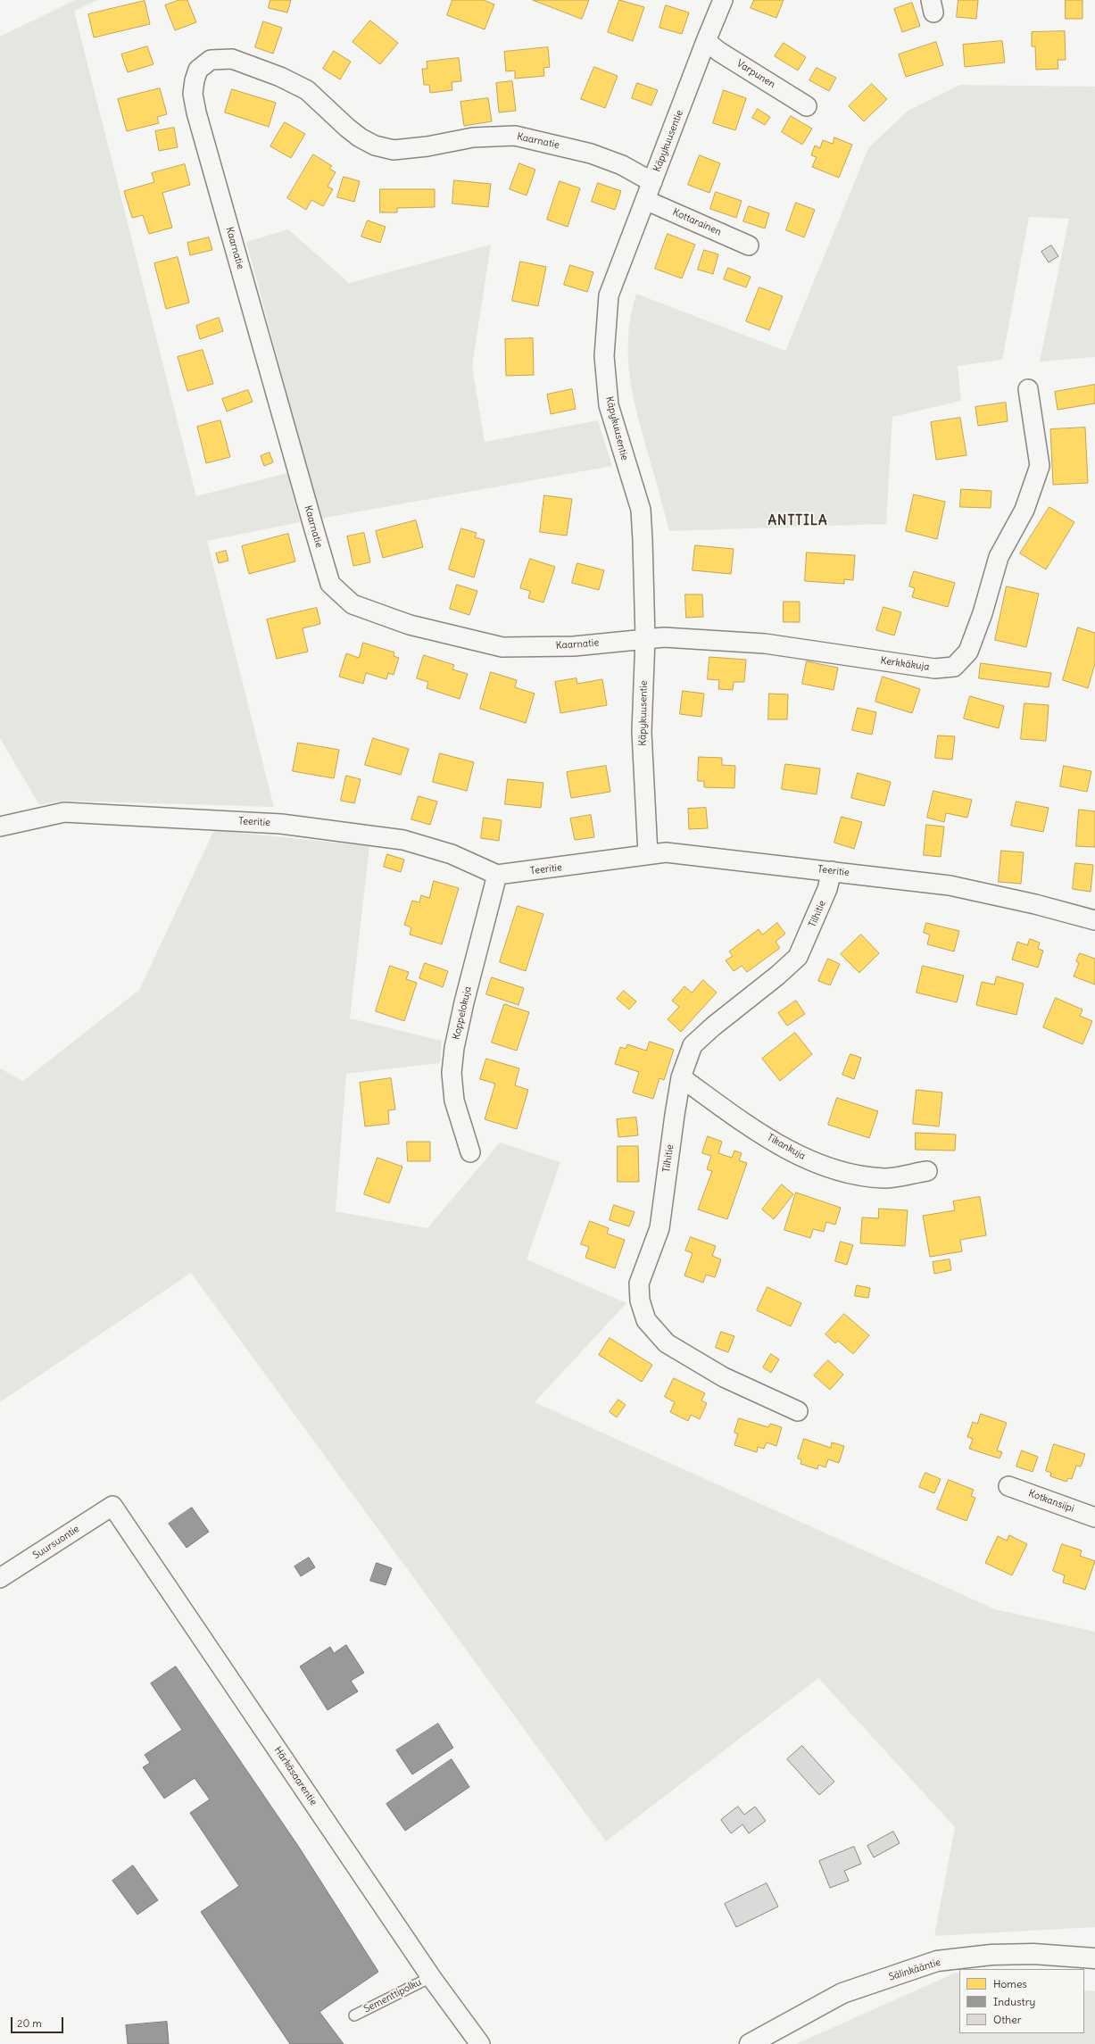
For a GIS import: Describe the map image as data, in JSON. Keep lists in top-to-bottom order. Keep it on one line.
{"streets":{"street":["Varpunen","Kaarnatie","Käpykuusentie","Kottarainen","Kerkkäkuja","Teeritie","Tilhitie","Koppelokuja","Tikankuja","Kotkansiipi","Suursuontie","Härkäsaarentie","Sälinkääntie"],"lane":["Sementtipolku"]},"crossings":[["Varpunen","Käpykuusentie"],["Kaarnatie","Käpykuusentie"],["Kaarnatie","Kerkkäkuja"],["Käpykuusentie","Kottarainen"],["Käpykuusentie","Kerkkäkuja"],["Käpykuusentie","Teeritie"],["Teeritie","Tilhitie"],["Teeritie","Koppelokuja"],["Tilhitie","Tikankuja"],["Suursuontie","Härkäsaarentie"],["Härkäsaarentie","Sementtipolku"]],"districts":["ANTTILA"],"legend":["Homes","Industry","Other"],"scale_bar":"20 m"}
